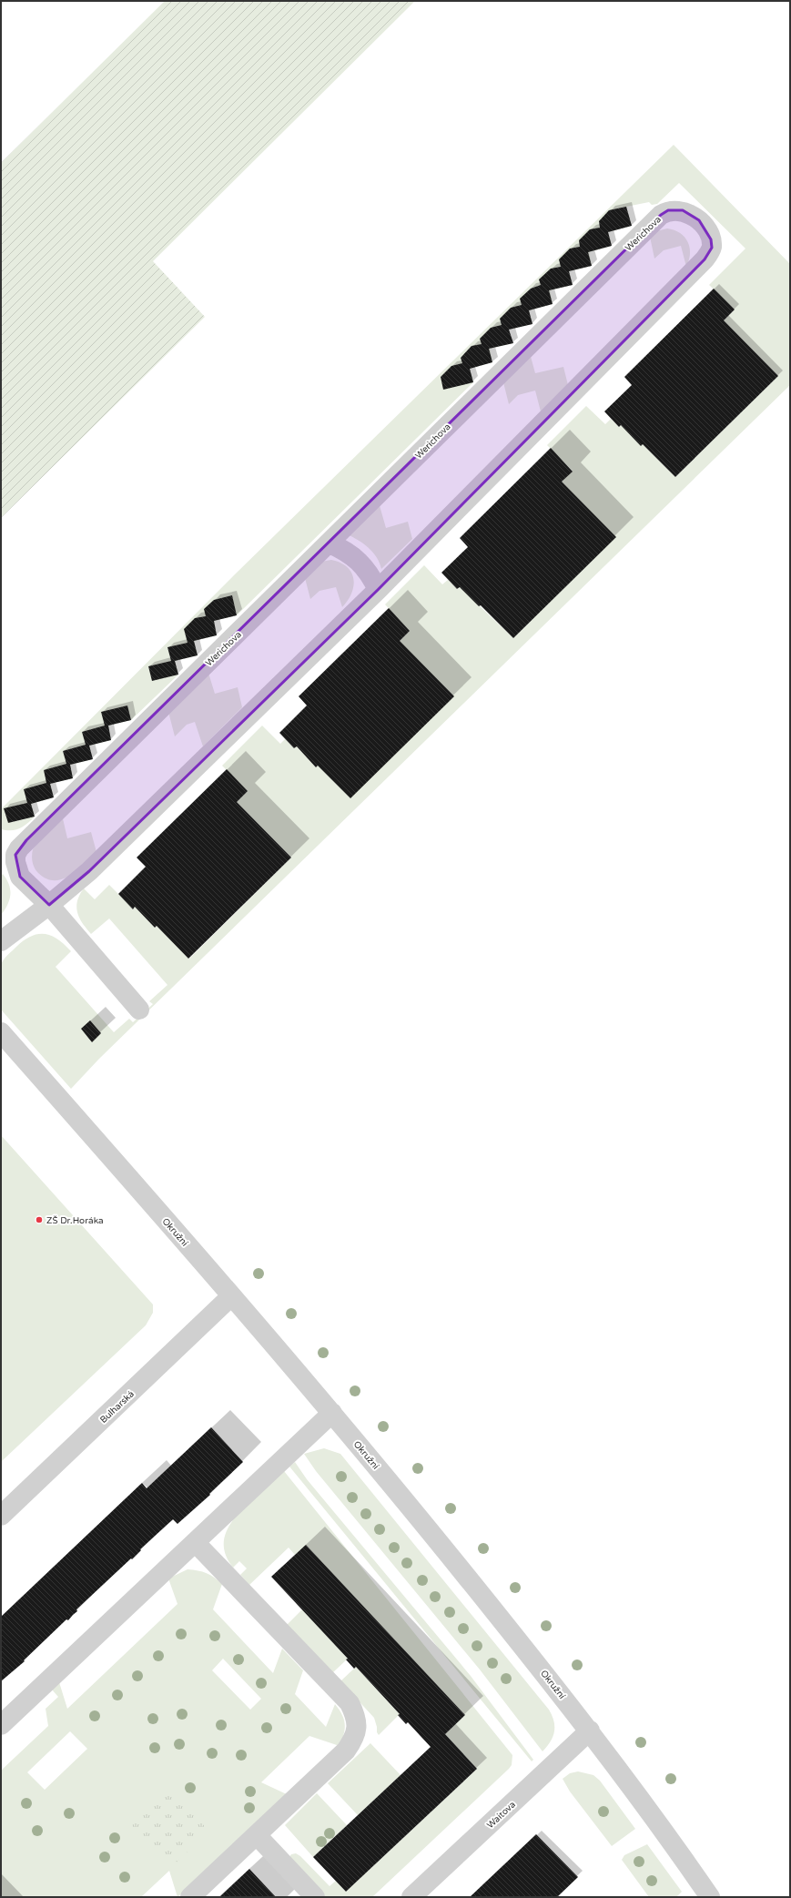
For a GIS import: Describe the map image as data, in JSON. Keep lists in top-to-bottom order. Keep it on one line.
{"streets":{"street":["Werichova","Okružní","Bulharská","Waitova"]},"crossings":[["Okružní","Bulharská"],["Okružní","Waitova"]],"places":["ZŠ Dr.Horáka"]}
